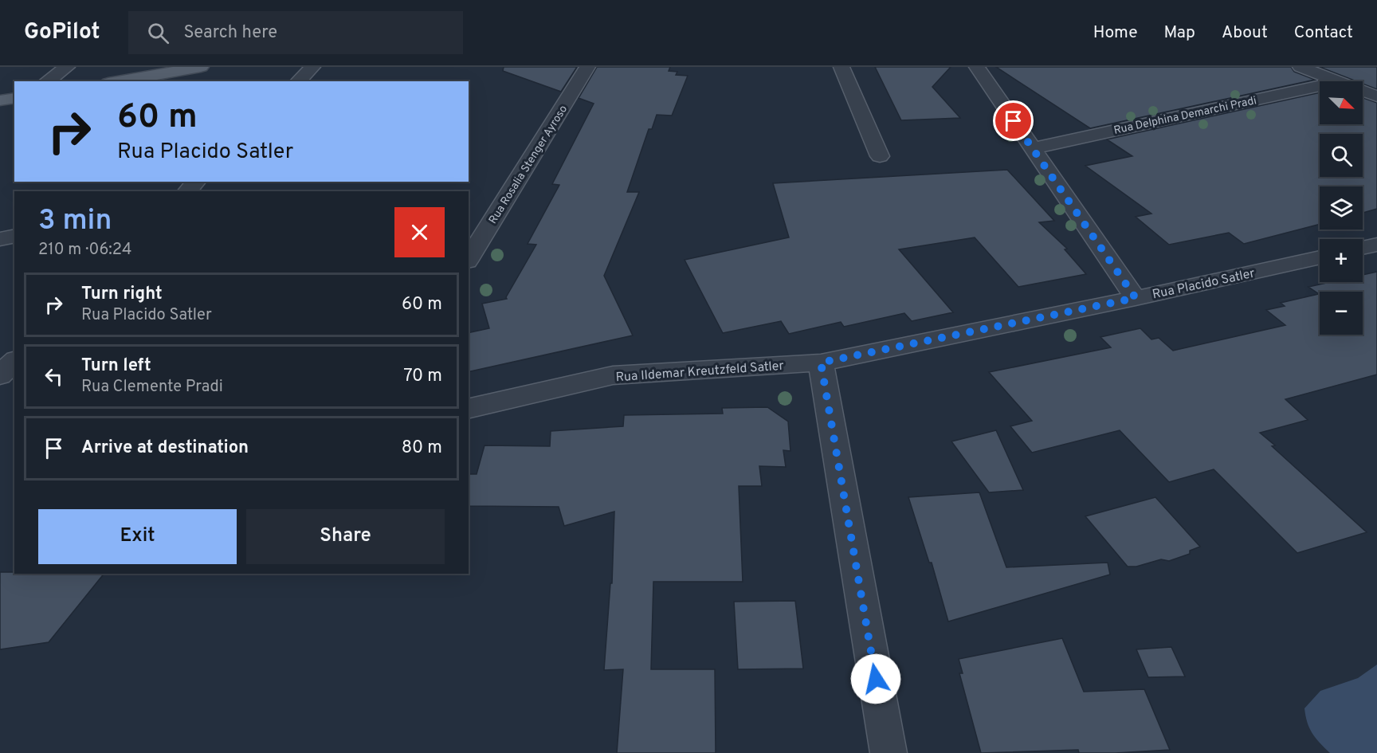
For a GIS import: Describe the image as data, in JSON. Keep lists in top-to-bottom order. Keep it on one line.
{"streets":{"street":["Rua Delphina Demarchi Pradi","Rua Rosalia Stenger Ayroso","Rua Placido Satler","Rua Ildemar Kreutzfeld Satler"]},"crossings":[["Rua Placido Satler","Rua Ildemar Kreutzfeld Satler"]],"north":"bottom right","page":{"header":"GoPilot","search":"Search here","nav":["Home","Map","About","Contact"],"map_buttons":["+","−"],"turn":["60 m","Rua Placido Satler"],"heading":["3 min","210 m · 06:24"],"list":[{"name":"Turn right","note":"Rua Placido Satler","value":"60 m"},{"name":"Turn left","note":"Rua Clemente Pradi","value":"70 m"},{"name":"Arrive at destination","value":"80 m"}],"buttons":["Exit","Share"]}}
